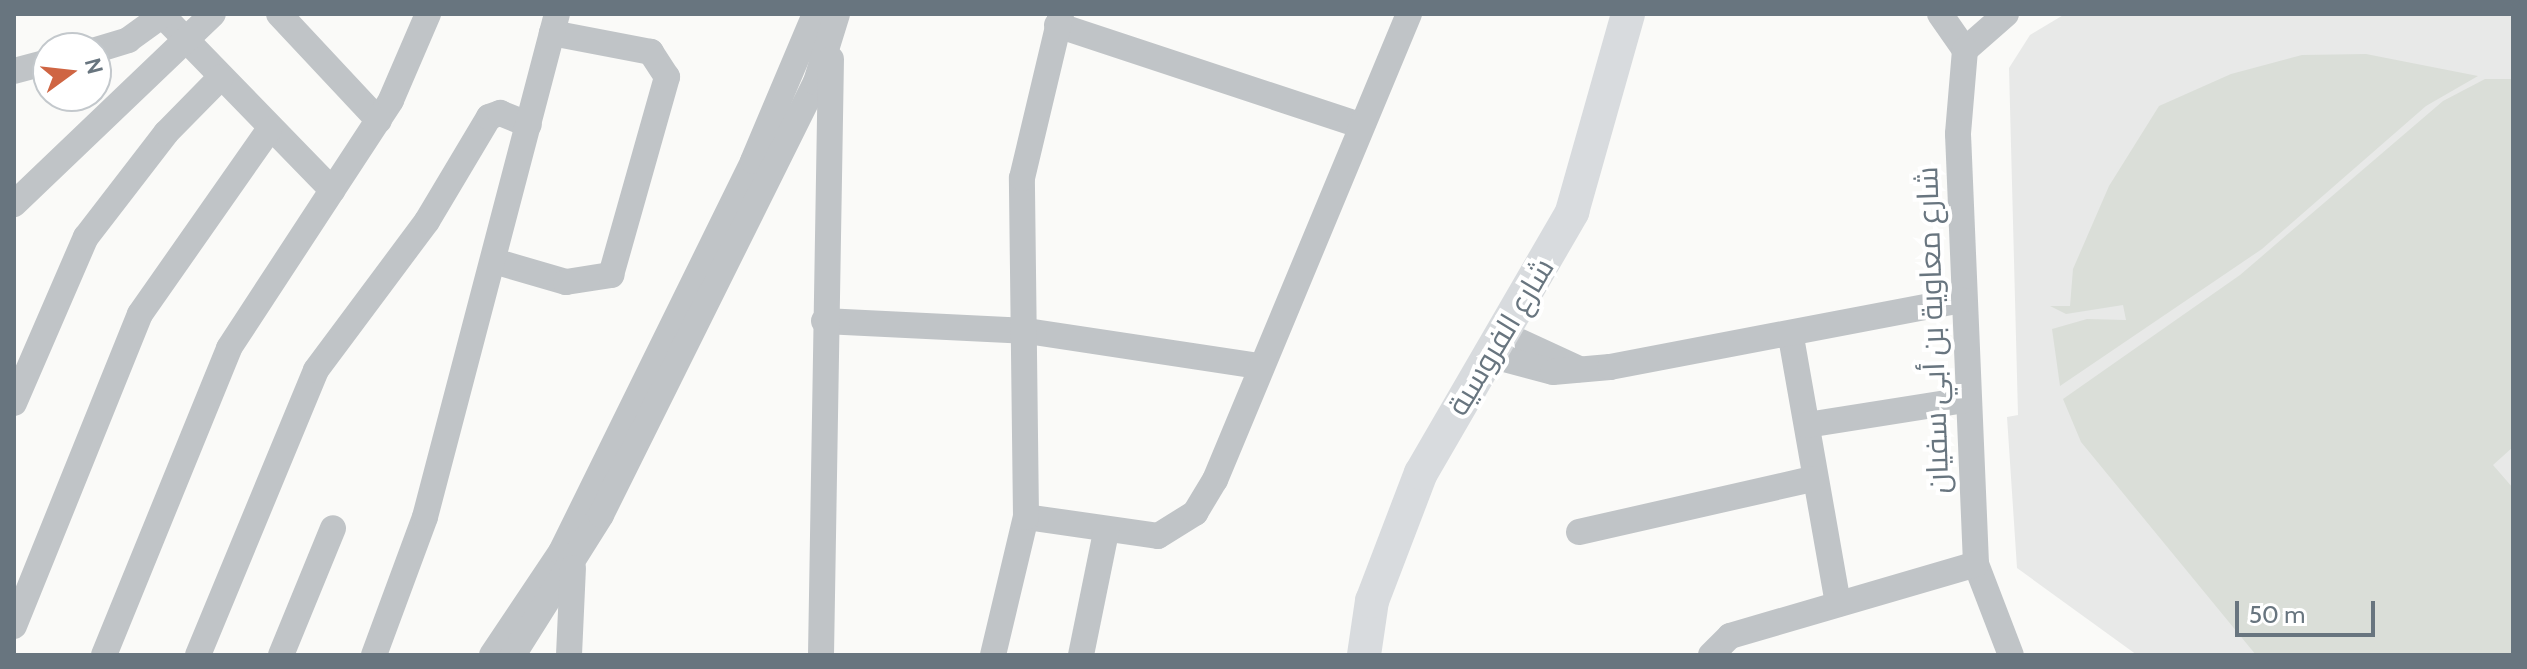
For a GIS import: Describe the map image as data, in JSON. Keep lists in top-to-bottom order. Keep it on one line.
{"streets":{"main road":["شارع الفروسية"],"street":["شارع معاوية بن أبي سفيان"]},"scale_bar":"50 m","north":"right"}
